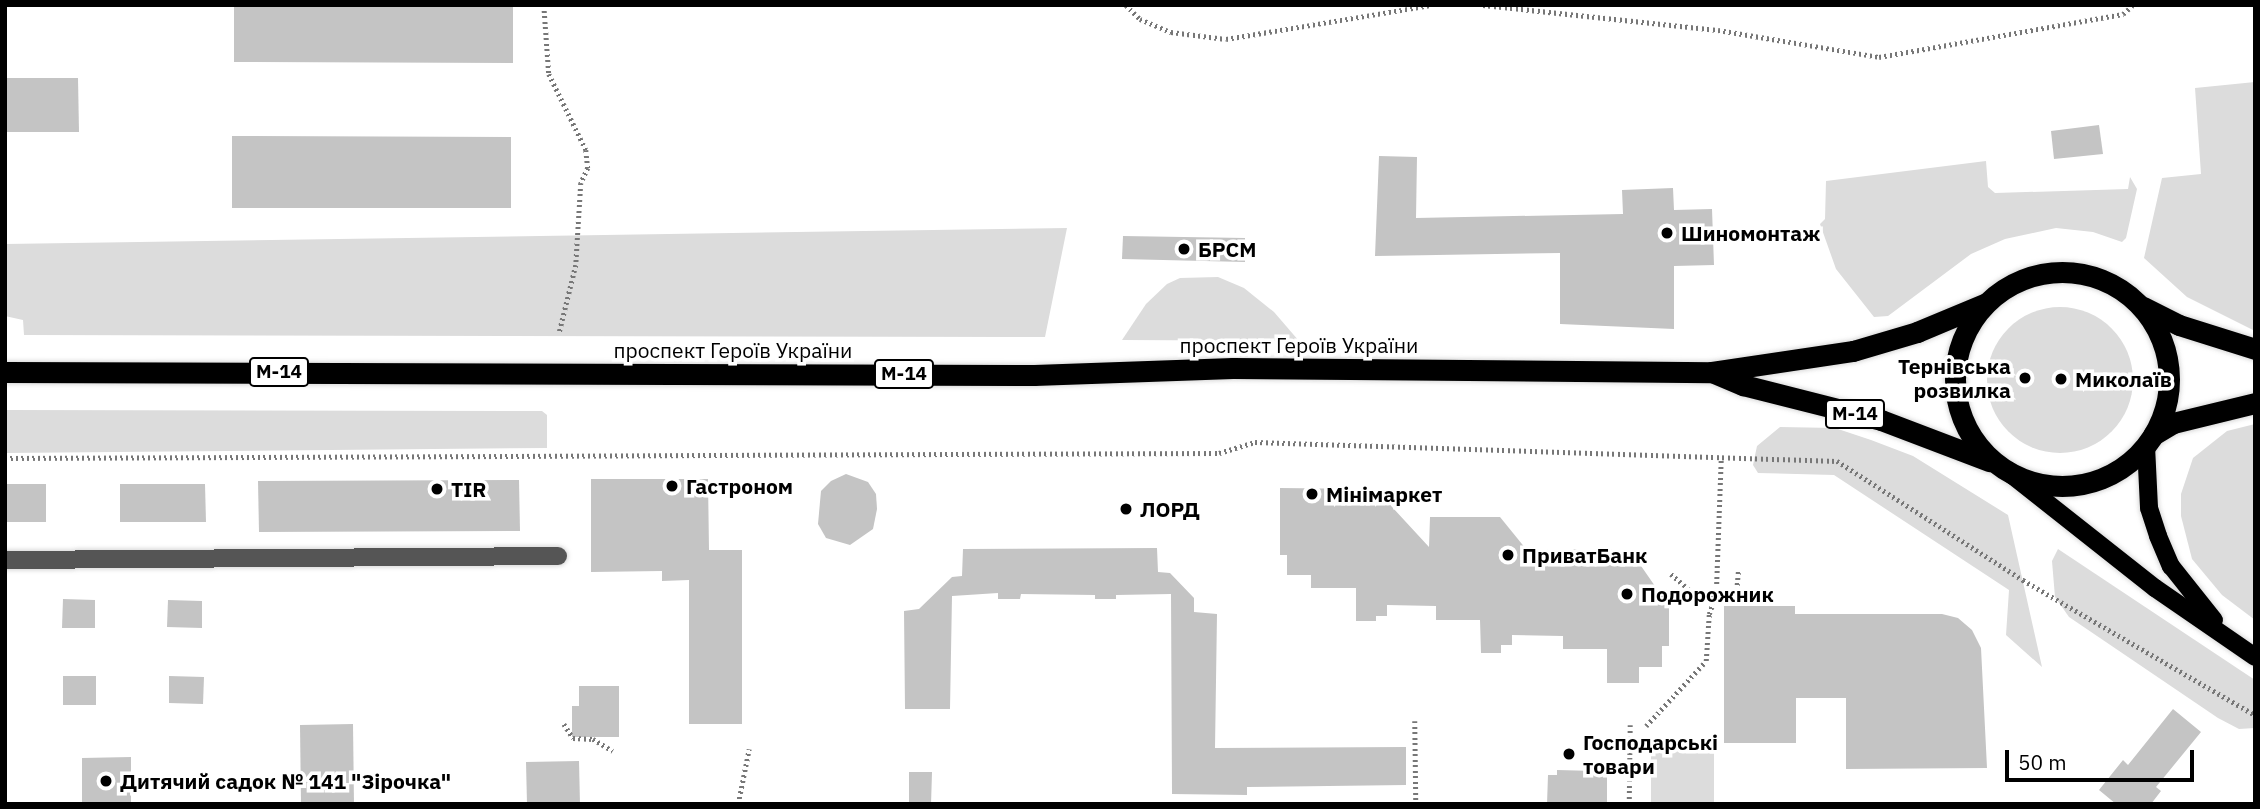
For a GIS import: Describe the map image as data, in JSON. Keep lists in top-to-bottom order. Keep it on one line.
{"streets":{"highway":["проспект Героїв України","М-14"]},"crossings":[["проспект Героїв України","М-14"]],"places":["Шиномонтаж","БРСМ","Тернівська розвилка","Миколаїв","Гастроном","TIR","Мінімаркет","ЛОРД","ПриватБанк","Подорожник","Господарські товари","Дитячий садок № 141 \"Зірочка\""],"scale_bar":"50 m"}
